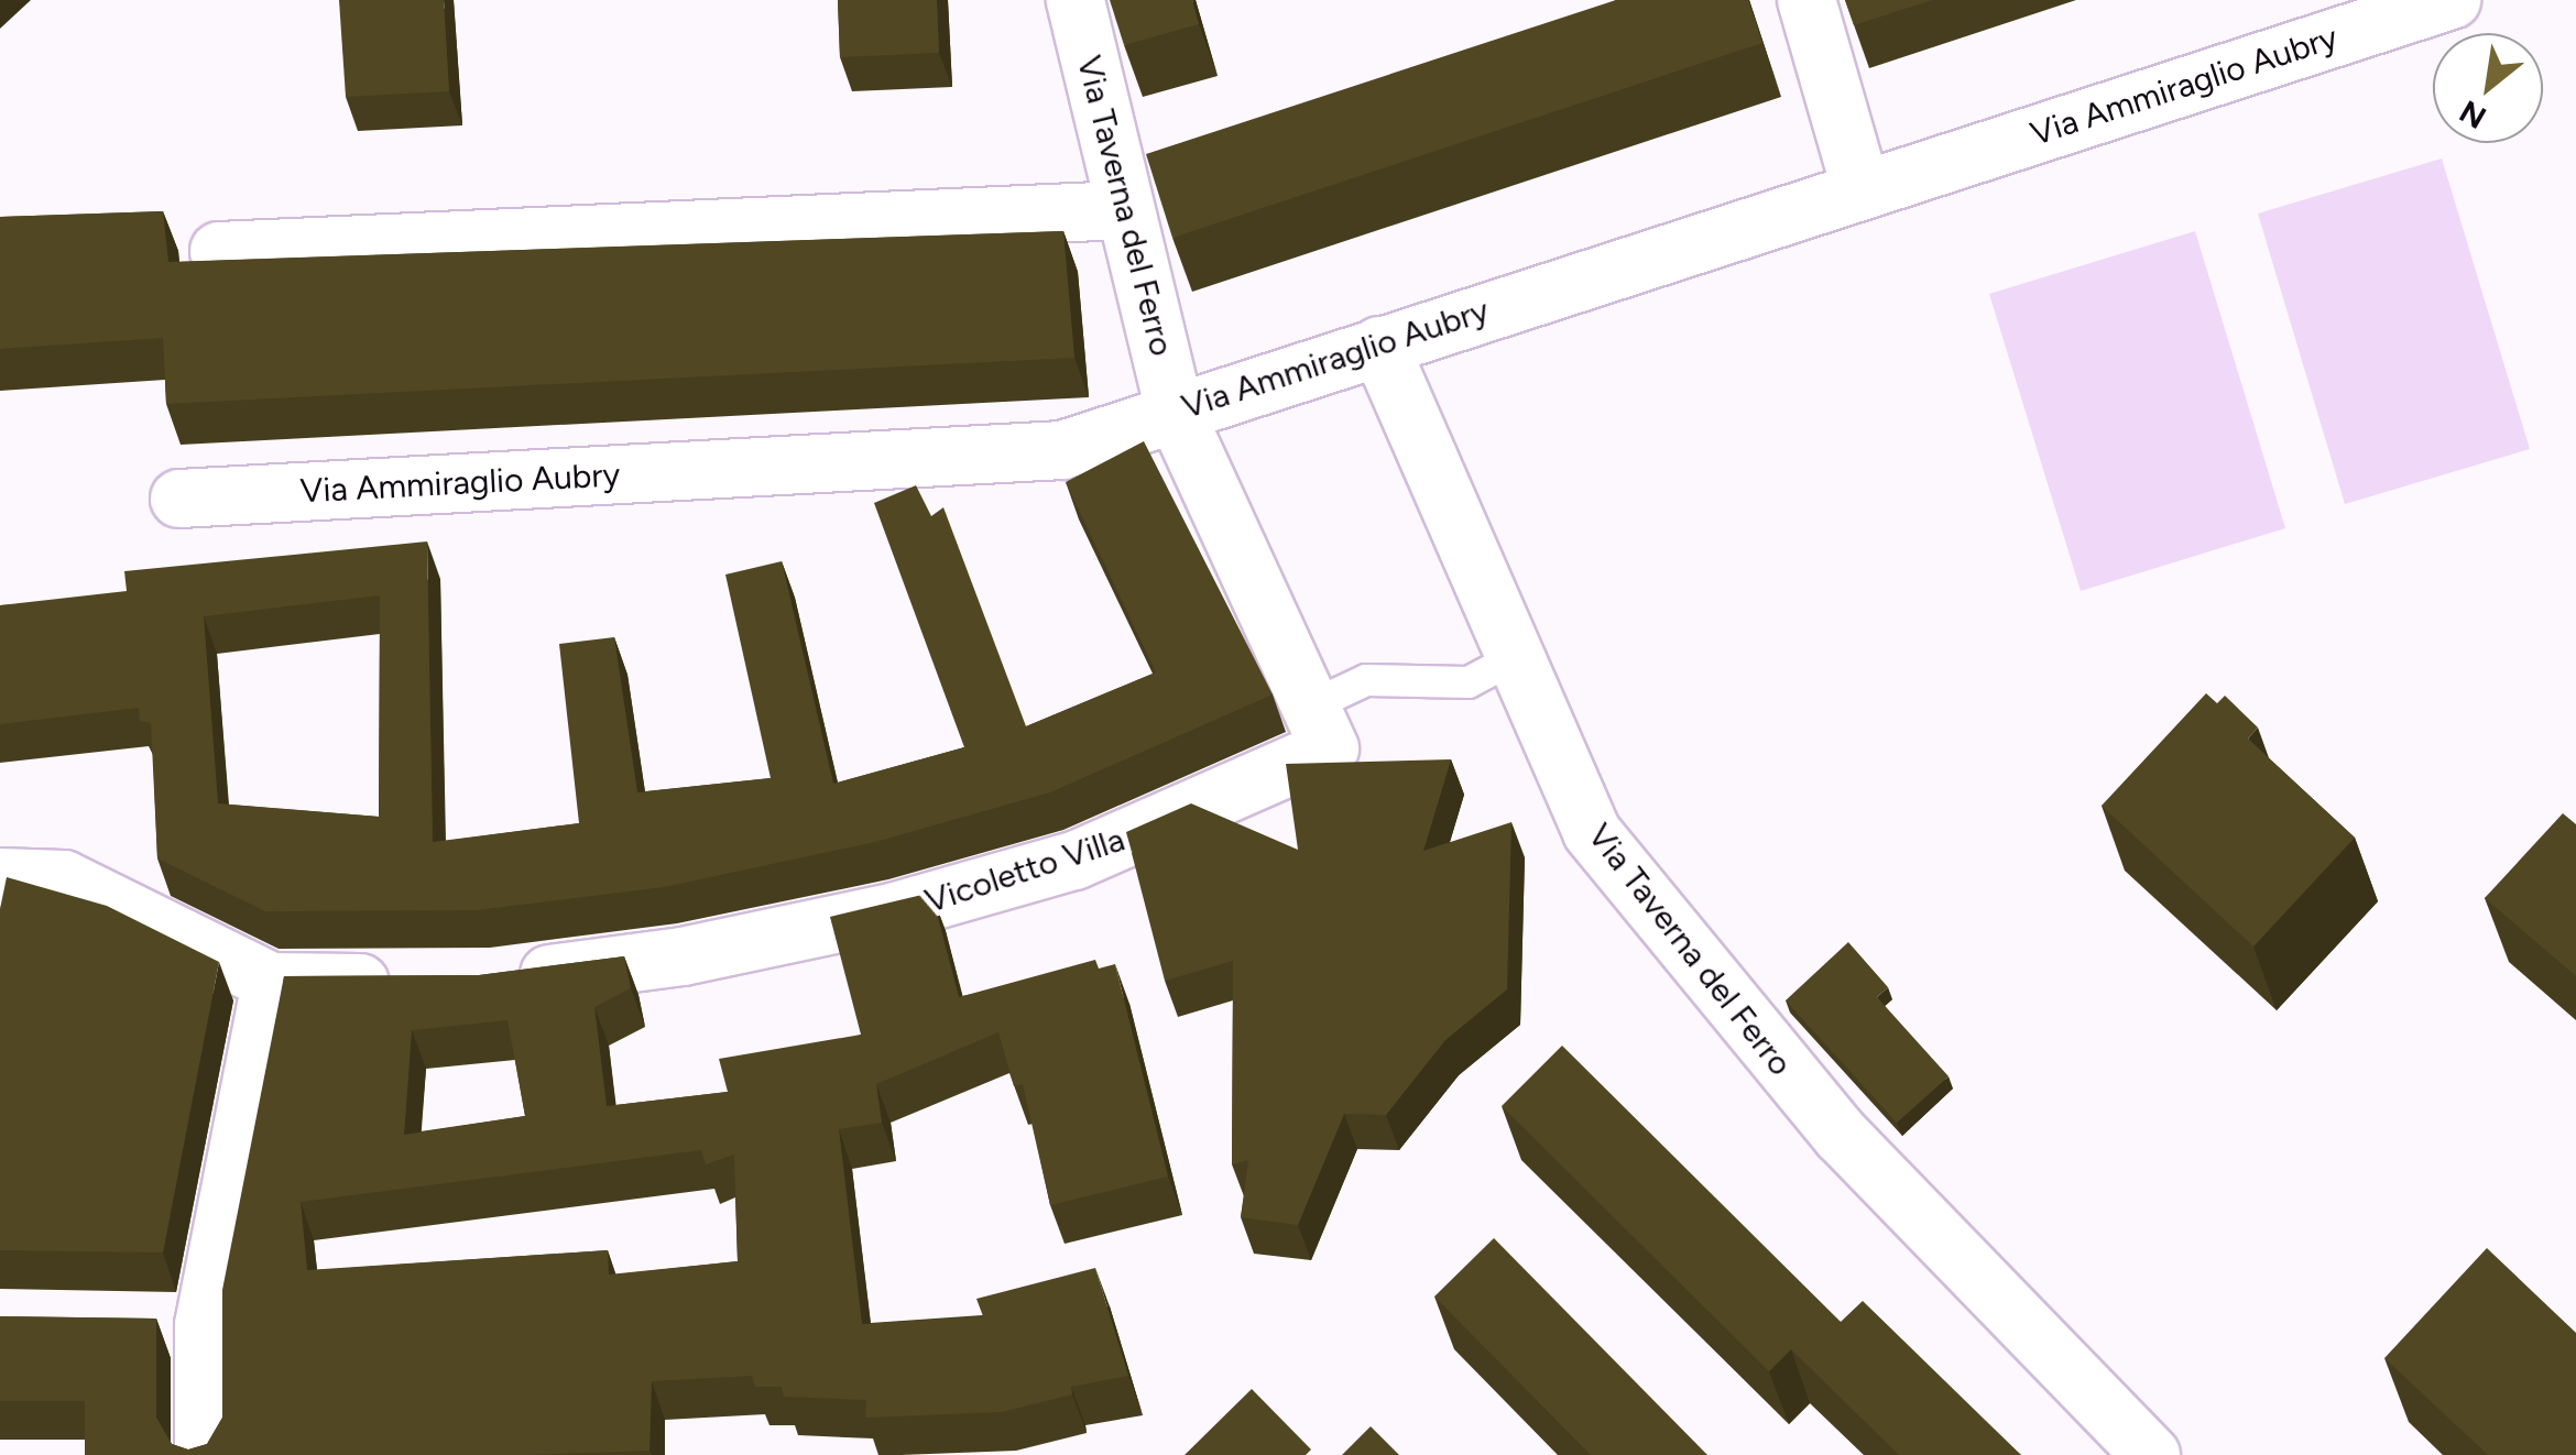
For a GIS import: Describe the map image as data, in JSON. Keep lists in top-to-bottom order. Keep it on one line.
{"streets":{"street":["Via Ammiraglio Aubry","Via Taverna del Ferro","Vicoletto Villa"]},"crossings":[["Via Ammiraglio Aubry","Via Taverna del Ferro"],["Via Ammiraglio Aubry","Vicoletto Villa"],["Via Taverna del Ferro","Vicoletto Villa"]],"north":"bottom left"}
